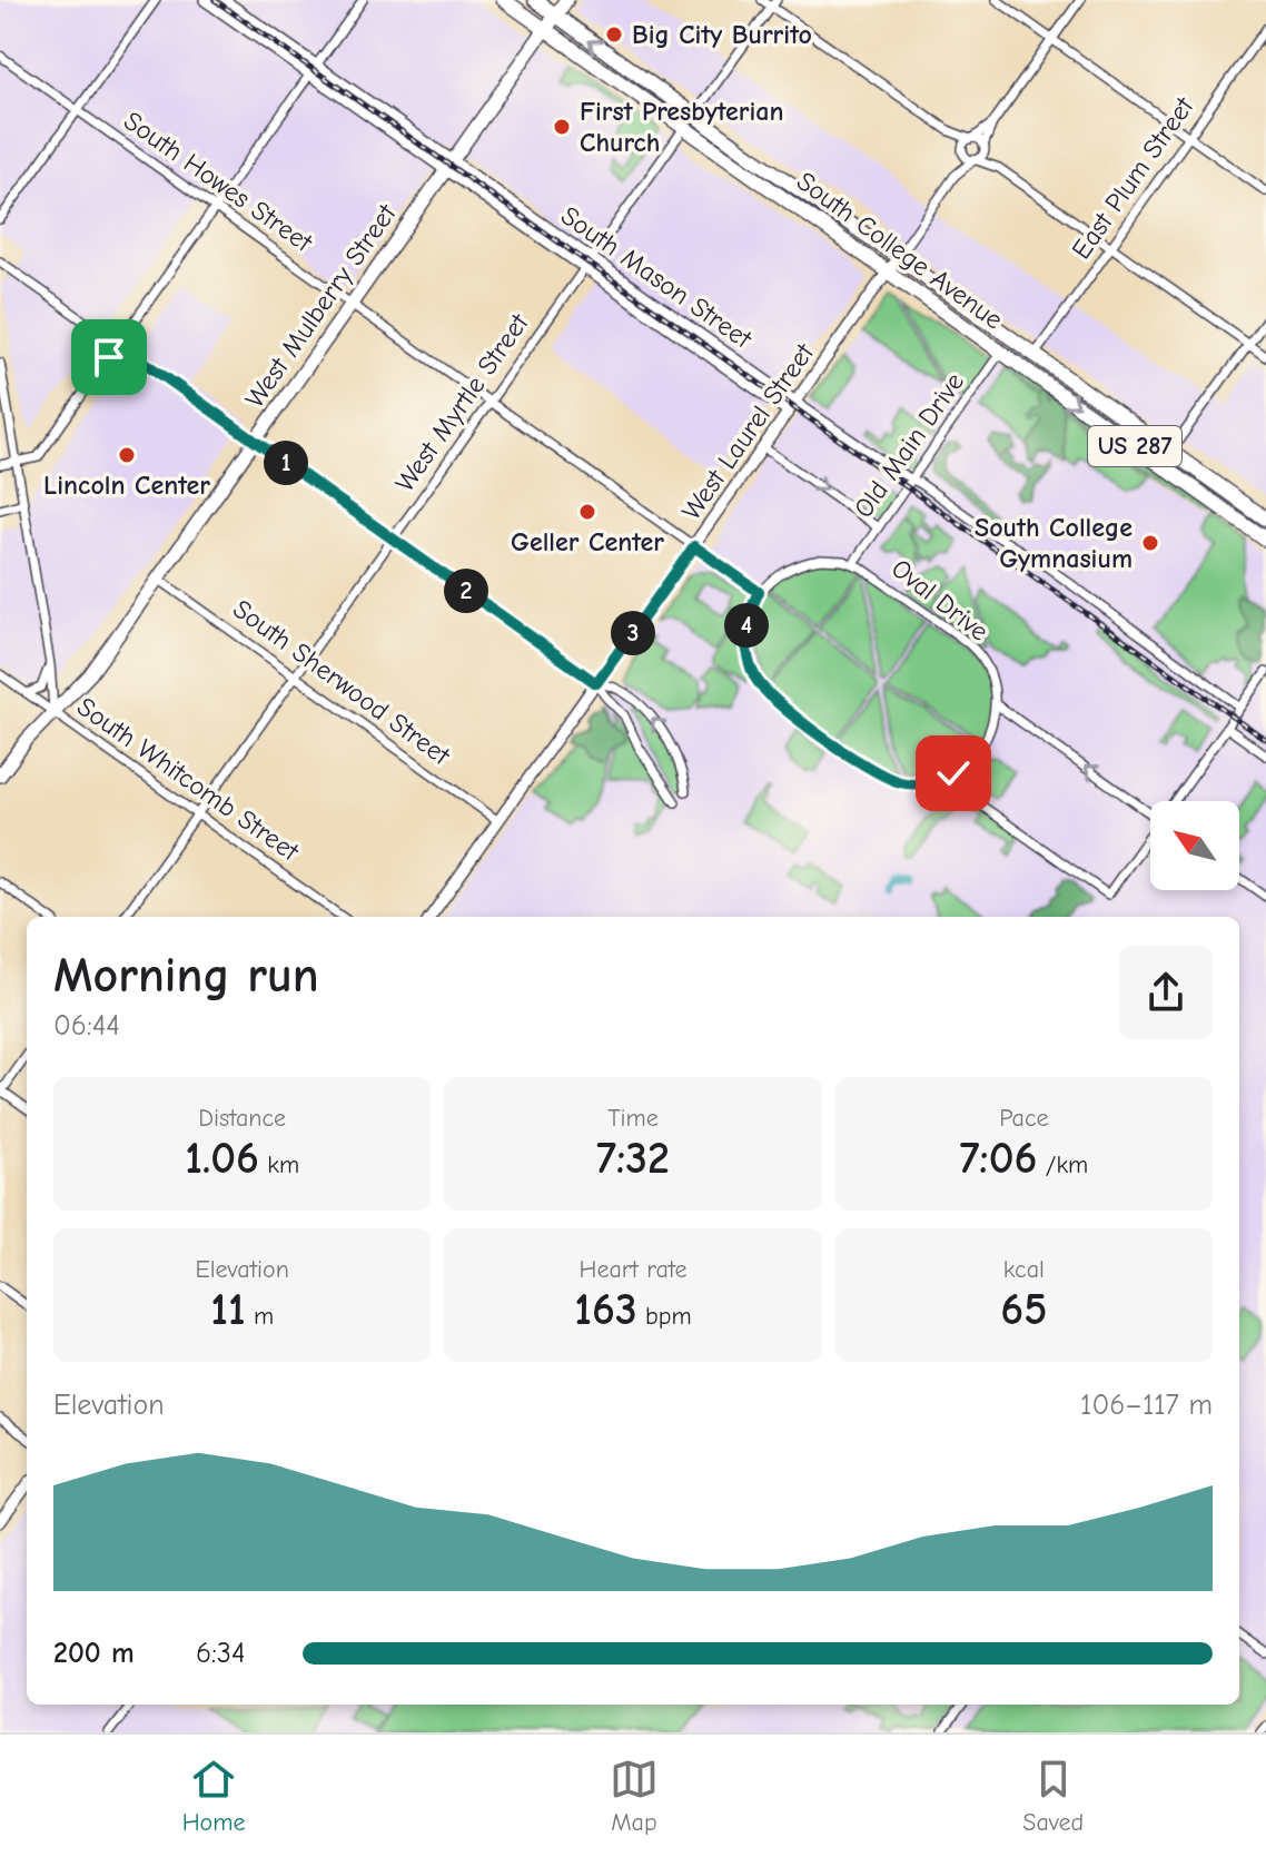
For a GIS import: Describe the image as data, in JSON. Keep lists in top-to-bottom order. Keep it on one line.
{"streets":{"highway":["South College Avenue","US 287"],"main road":["West Mulberry Street"],"street":["East Plum Street","South Howes Street","South Mason Street","West Myrtle Street","West Laurel Street","Old Main Drive","Oval Drive","South Sherwood Street","South Whitcomb Street"]},"crossings":[["East Plum Street","South College Avenue"],["South Howes Street","West Mulberry Street"],["South Howes Street","West Myrtle Street"],["South Howes Street","West Laurel Street"],["South Howes Street","Old Main Drive"],["South Howes Street","Oval Drive"],["South College Avenue","West Myrtle Street"],["South College Avenue","West Laurel Street"],["South College Avenue","Old Main Drive"],["South Mason Street","West Mulberry Street"],["South Mason Street","West Myrtle Street"],["South Mason Street","West Laurel Street"],["South Mason Street","Old Main Drive"],["West Mulberry Street","South Sherwood Street"],["West Mulberry Street","South Whitcomb Street"],["West Myrtle Street","South Sherwood Street"],["West Myrtle Street","South Whitcomb Street"],["West Laurel Street","South Sherwood Street"],["Old Main Drive","Oval Drive"]],"places":["Big City Burrito","First Presbyterian Church","Lincoln Center","Geller Center","South College Gymnasium"],"north":"top left","page":{"pins":["1","2","4","3"],"heading":["Morning run","06:44"],"stats":[["Distance","1.06 km"],["Time","7:32"],["Pace","7:06 /km"],["Elevation","11 m"],["Heart rate","163 bpm"],["kcal","65"]],"chart":["Elevation","106–117 m"],"list":[{"name":"200 m","note":"6:34"}],"tabs":["Home","Map","Saved"]}}
